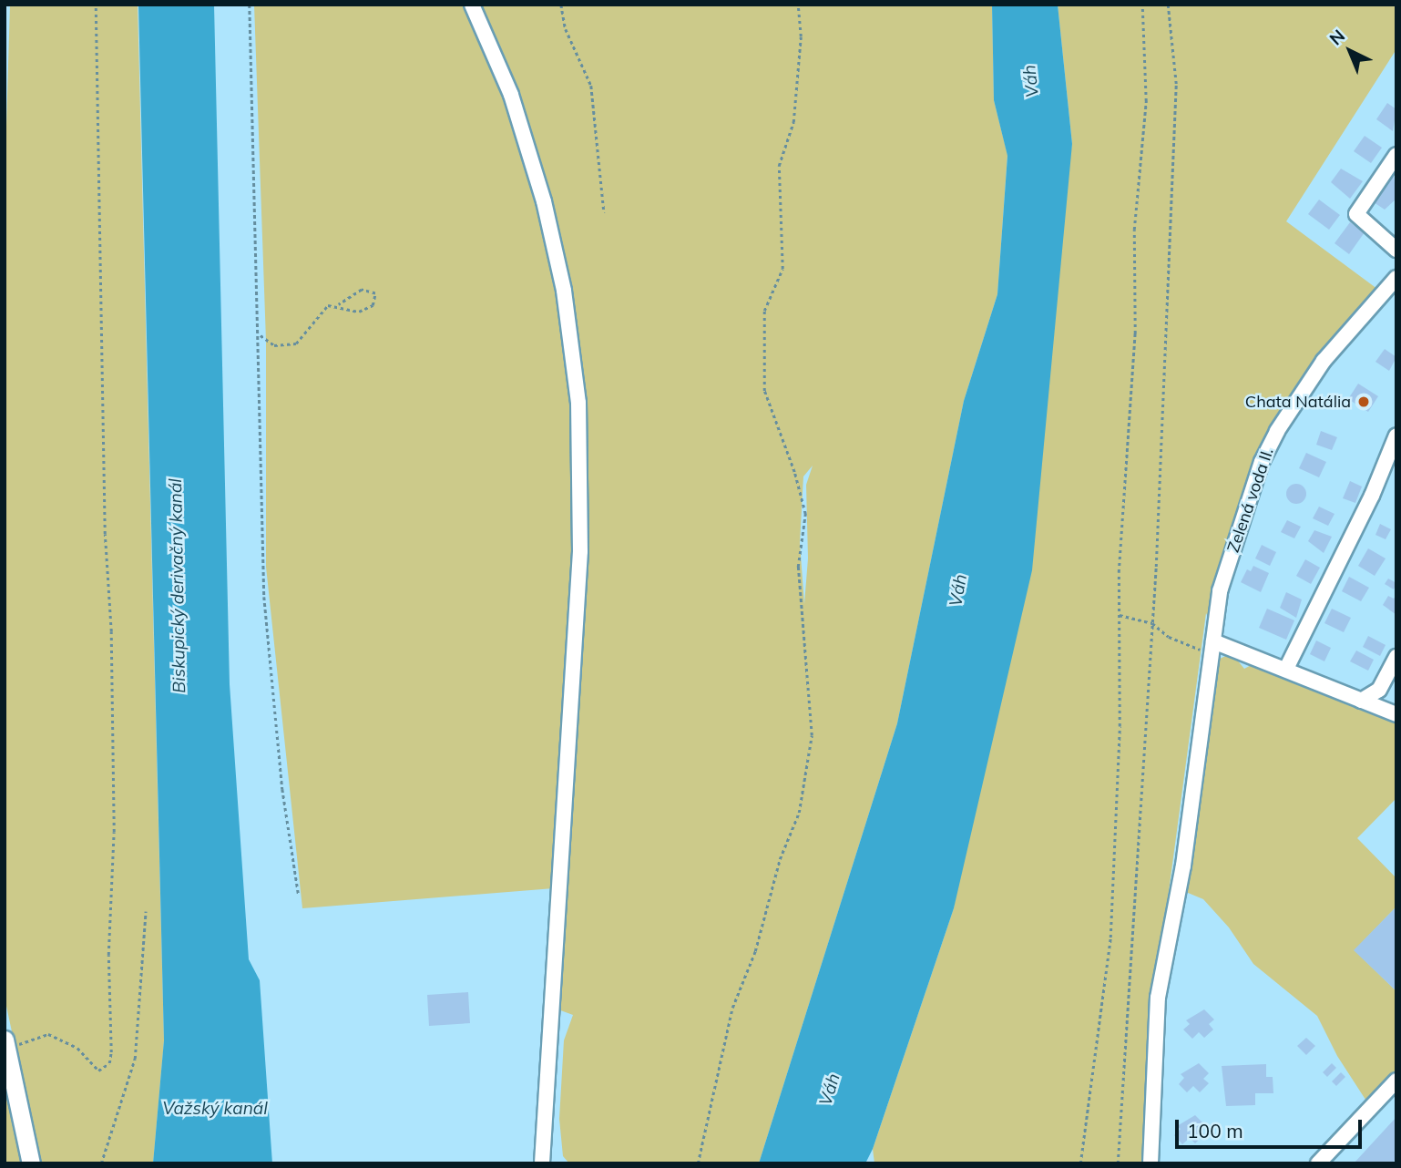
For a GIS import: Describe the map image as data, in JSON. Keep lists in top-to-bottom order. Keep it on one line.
{"streets":{"street":["Zelená voda II."]},"water":["Váh","Biskupický derivačný kanál","Važský kanál"],"places":["Chata Natália"],"scale_bar":"100 m","north":"top left"}
